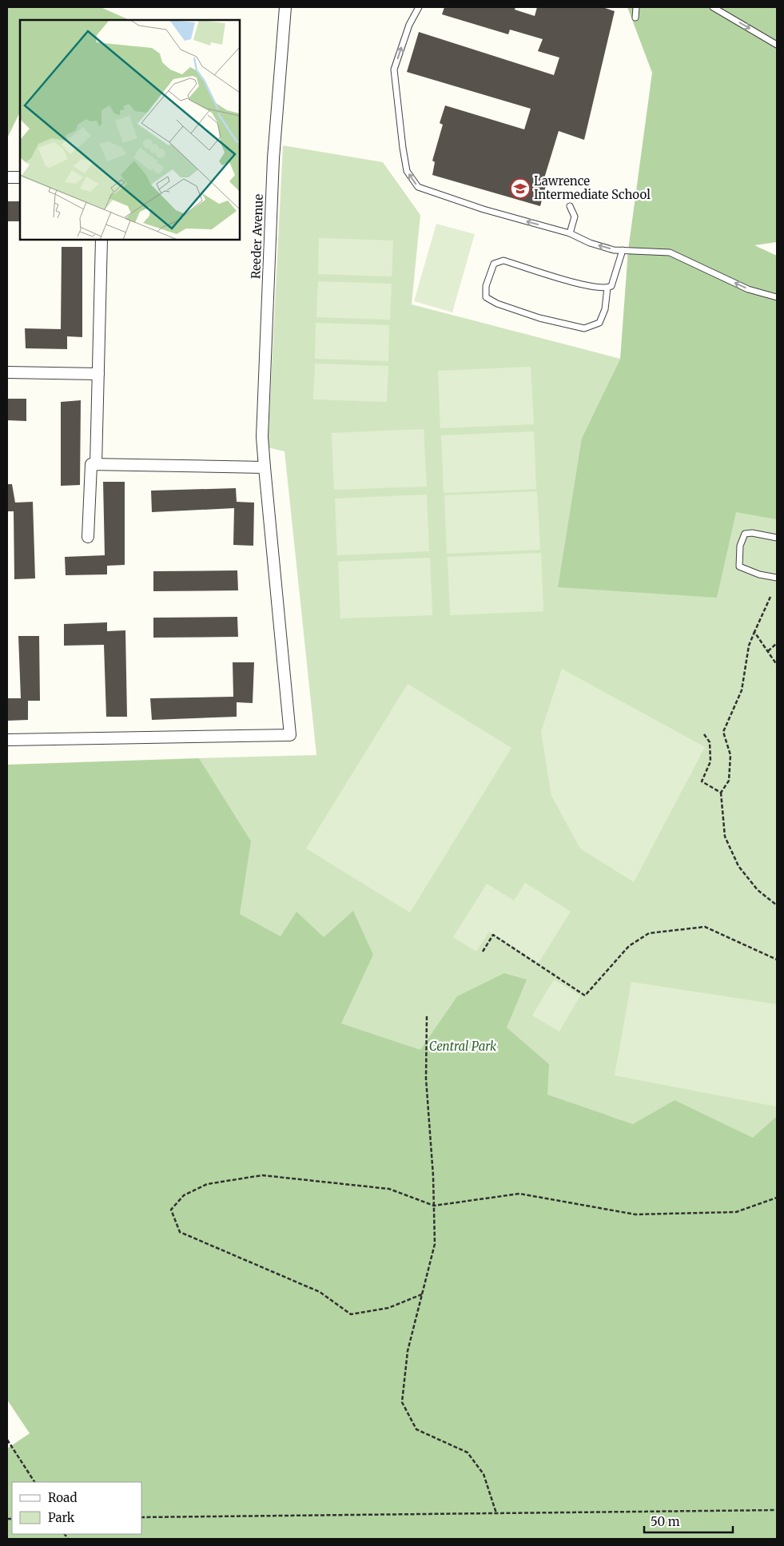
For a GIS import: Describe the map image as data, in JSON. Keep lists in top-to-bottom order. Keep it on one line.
{"streets":{"street":["Reeder Avenue"]},"parks":["Central Park"],"places":{"school or university":["Lawrence Intermediate School"]},"legend":["Road","Park"],"scale_bar":"50 m"}
